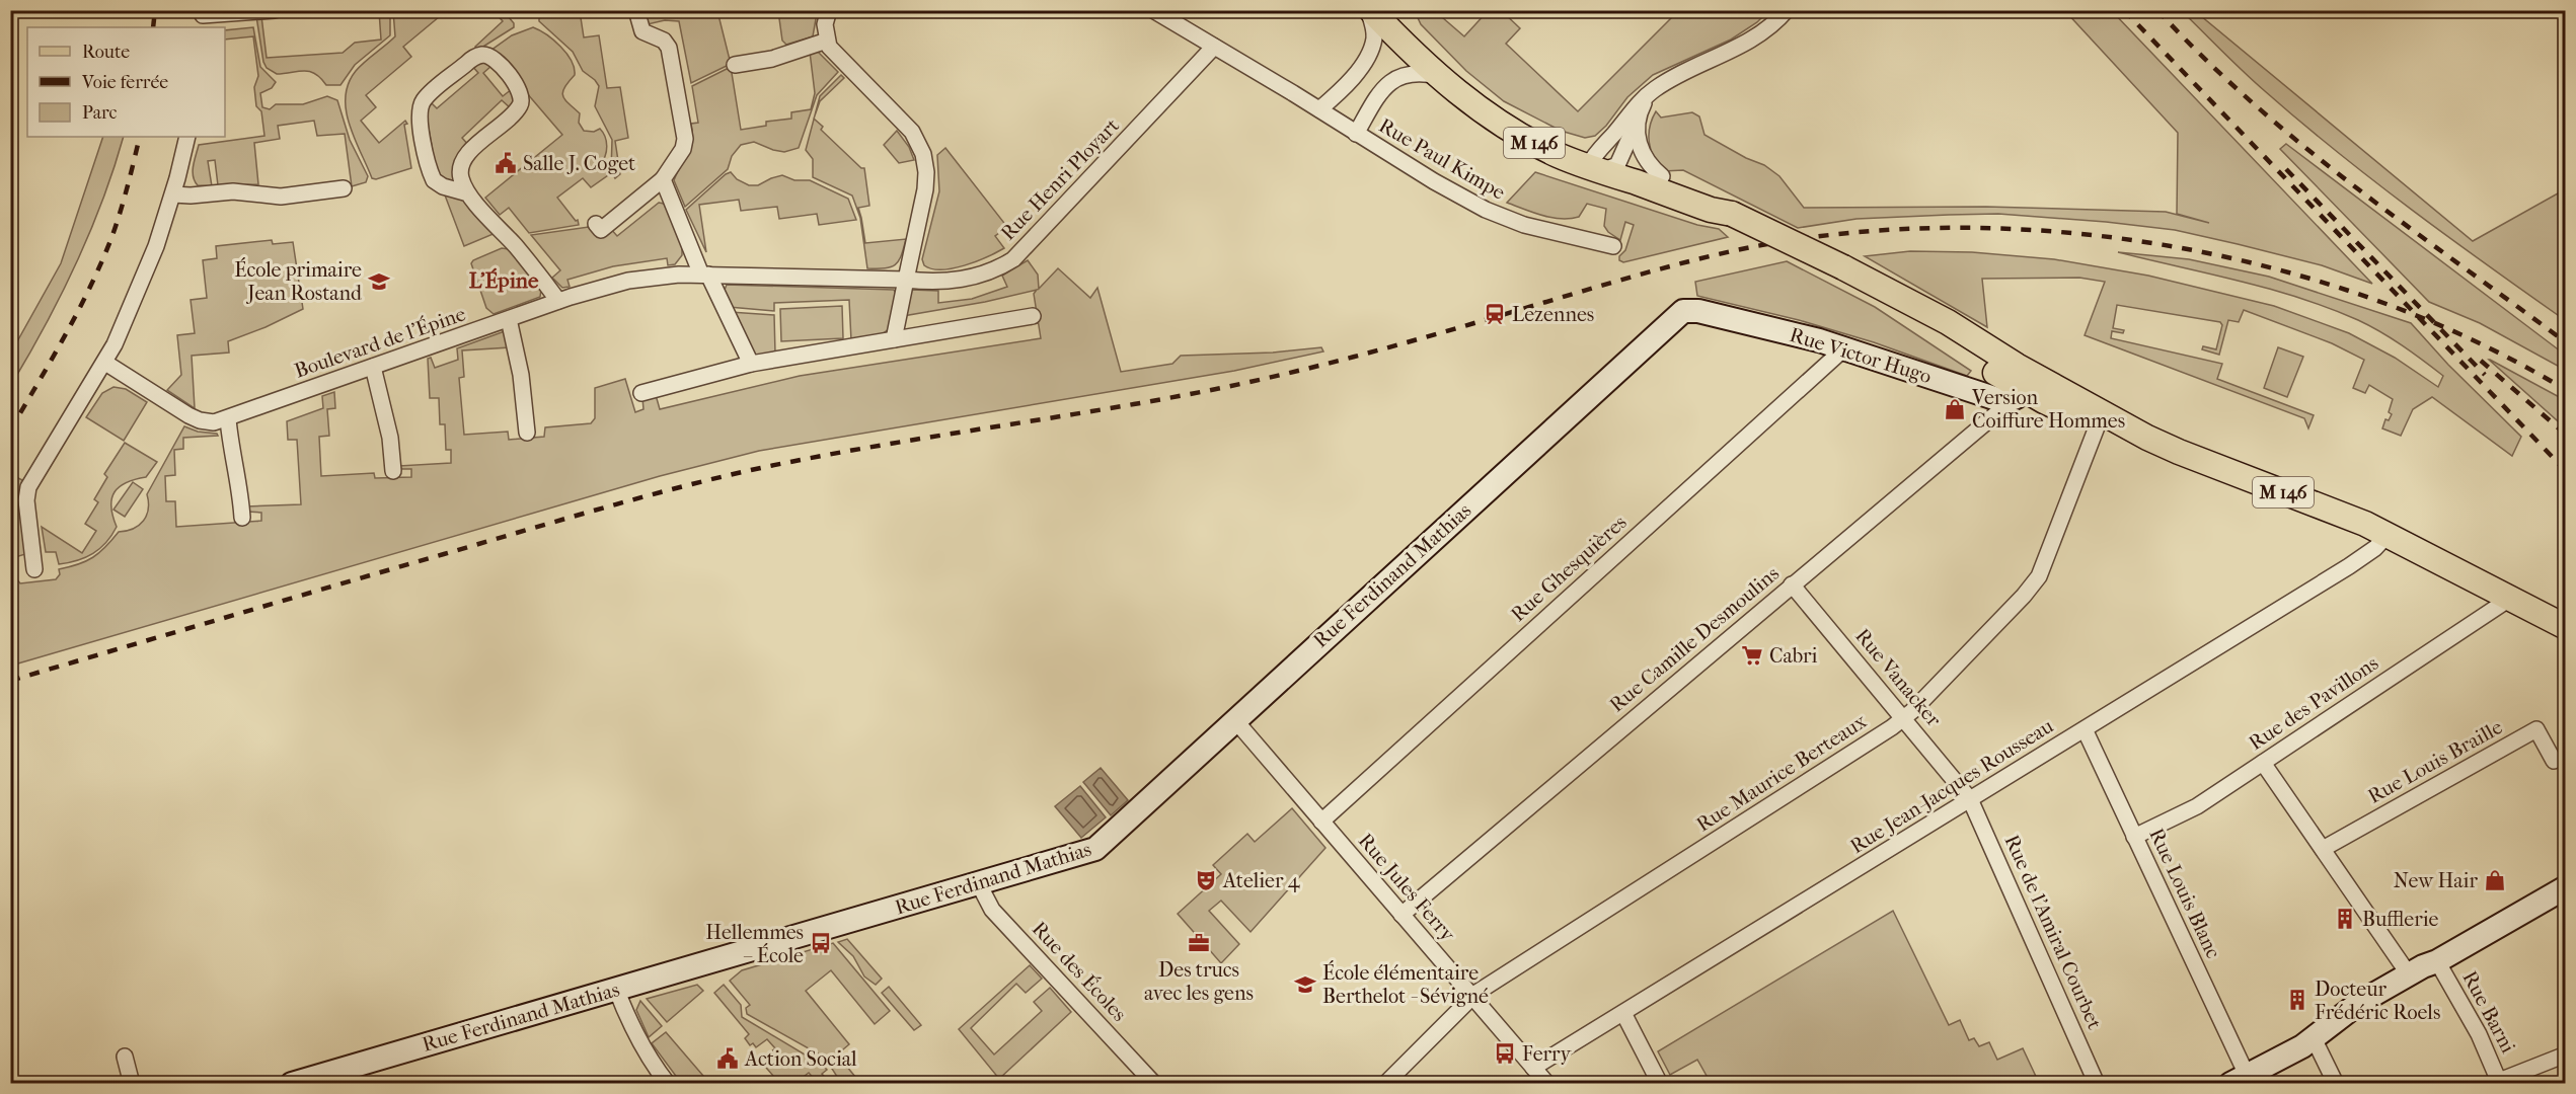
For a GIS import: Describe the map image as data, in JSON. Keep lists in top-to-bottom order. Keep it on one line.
{"streets":{"main road":["M 146","Rue Victor Hugo"],"street":["Rue Paul Kimpe","Rue Henri Ployart","Boulevard de l'Épine","Rue Ghesquières","Rue Ferdinand Mathias","Rue Camille Desmoulins","Rue Vanacker","Rue des Pavillons","Rue Louis Braille","Rue Maurice Berteaux","Rue Jean-Jacques Rousseau","Rue Jules Ferry","Rue Louis Blanc","Rue de l'Amiral Courbet","Rue des Écoles","Rue Barni"]},"crossings":[["M 146","Rue Paul Kimpe"],["M 146","Rue Victor Hugo"],["M 146","Rue Camille Desmoulins"],["M 146","Rue des Pavillons"],["M 146","Rue Jean-Jacques Rousseau"],["Rue Paul Kimpe","Rue Henri Ployart"],["Rue Henri Ployart","Boulevard de l'Épine"],["Rue Victor Hugo","Rue Ghesquières"],["Rue Victor Hugo","Rue Ferdinand Mathias"],["Rue Victor Hugo","Rue Camille Desmoulins"],["Rue Victor Hugo","Rue Maurice Berteaux"],["Rue Victor Hugo","Rue Jean-Jacques Rousseau"],["Rue Ghesquières","Rue Jules Ferry"],["Rue Ferdinand Mathias","Rue Jules Ferry"],["Rue Ferdinand Mathias","Rue des Écoles"],["Rue Camille Desmoulins","Rue Vanacker"],["Rue Camille Desmoulins","Rue Jules Ferry"],["Rue Vanacker","Rue Maurice Berteaux"],["Rue Vanacker","Rue Jean-Jacques Rousseau"],["Rue Vanacker","Rue de l'Amiral Courbet"],["Rue des Pavillons","Rue Louis Blanc"],["Rue Maurice Berteaux","Rue Jules Ferry"],["Rue Jean-Jacques Rousseau","Rue Jules Ferry"],["Rue Jean-Jacques Rousseau","Rue Louis Blanc"],["Rue Jean-Jacques Rousseau","Rue de l'Amiral Courbet"]],"districts":["L'Épine"],"places":{"public building":["Salle J. Coget","Action Social"],"school or university":["École primaire Jean Rostand","École élémentaire Berthelot - Sévigné"],"station":["Lezennes"],"shop":["Version Coiffure Hommes","New Hair"],"supermarket":["Cabri"],"theatre":["Atelier 4"],"building":["Bufflerie","Docteur Frédéric Roels"],"bus stop":["Hellemmes – École","Ferry"],"office":["Des trucs avec les gens"]},"legend":["Route","Voie ferrée","Parc"]}
